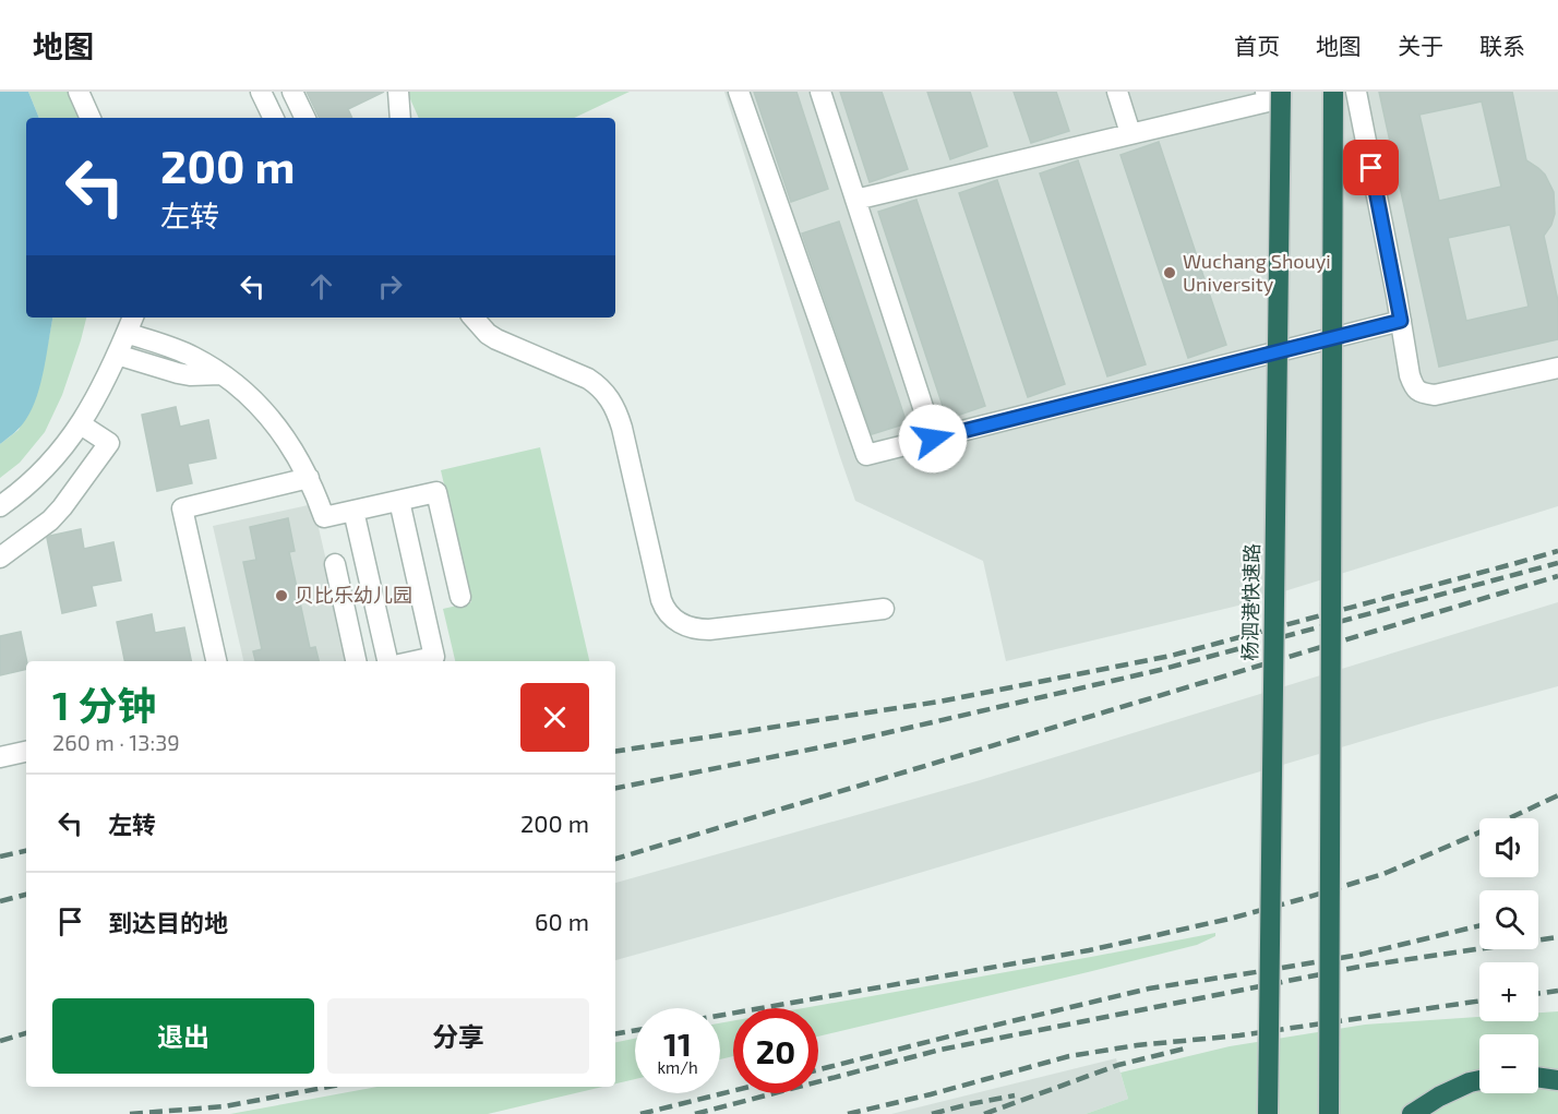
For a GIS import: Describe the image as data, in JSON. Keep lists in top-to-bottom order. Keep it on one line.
{"streets":{"highway":["杨泗港快速路"]},"places":["Wuchang Shouyi University","贝比乐幼儿园"],"page":{"header":"地图","nav":["首页","地图","关于","联系"],"turn":["200 m","左转"],"heading":["1 分钟","260 m · 13:39"],"list":[{"name":"左转","value":"200 m"},{"name":"到达目的地","value":"60 m"}],"map_buttons":["+","−"],"buttons":["退出","分享"],"speed":"11 km/h","limit":"20"}}
